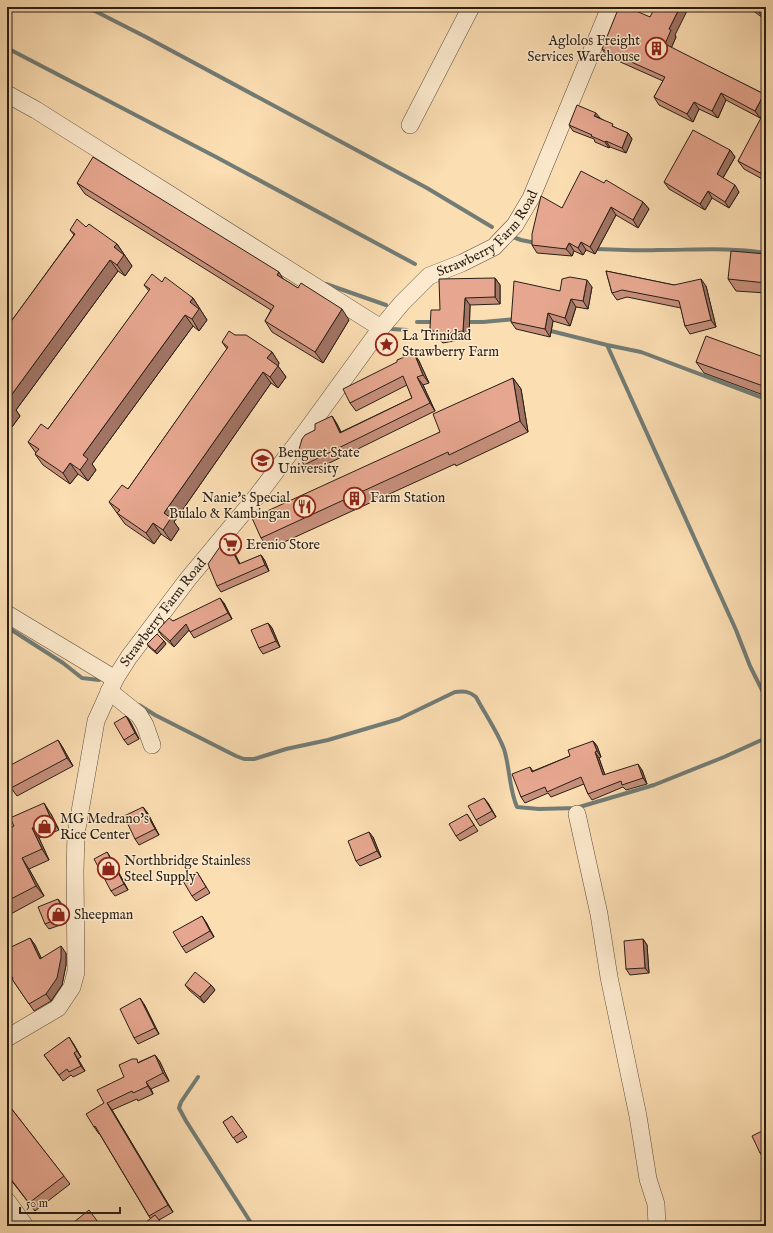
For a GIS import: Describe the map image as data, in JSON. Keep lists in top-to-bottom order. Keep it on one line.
{"streets":{"street":["Strawberry Farm Road"]},"places":{"building":["Aglolos Freight Services Warehouse","Farm Station"],"place":["La Trinidad Strawberry Farm"],"school or university":["Benguet State University"],"restaurant":["Nanie's Special Bulalo & Kambingan"],"supermarket":["Erenio Store"],"shop":["MG Medrano's Rice Center","Northbridge Stainless Steel Supply","Sheepman"]},"scale_bar":"50 m"}
